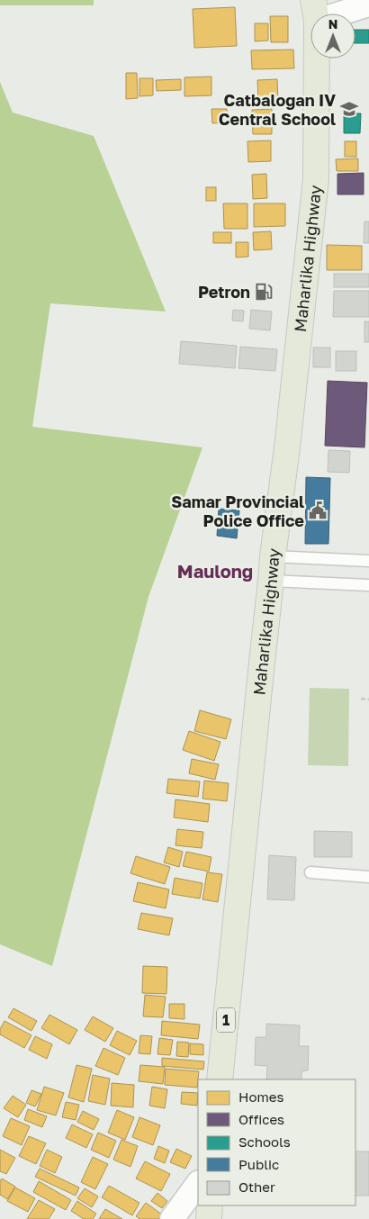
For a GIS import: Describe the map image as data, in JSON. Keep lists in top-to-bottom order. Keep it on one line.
{"streets":{"highway":["Maharlika Highway","1"]},"districts":["Maulong"],"places":{"school or university":["Catbalogan IV Central School"],"fuel station":["Petron"],"public building":["Samar Provincial Police Office"]},"legend":["Homes","Offices","Schools","Public","Other"],"north":"top"}
